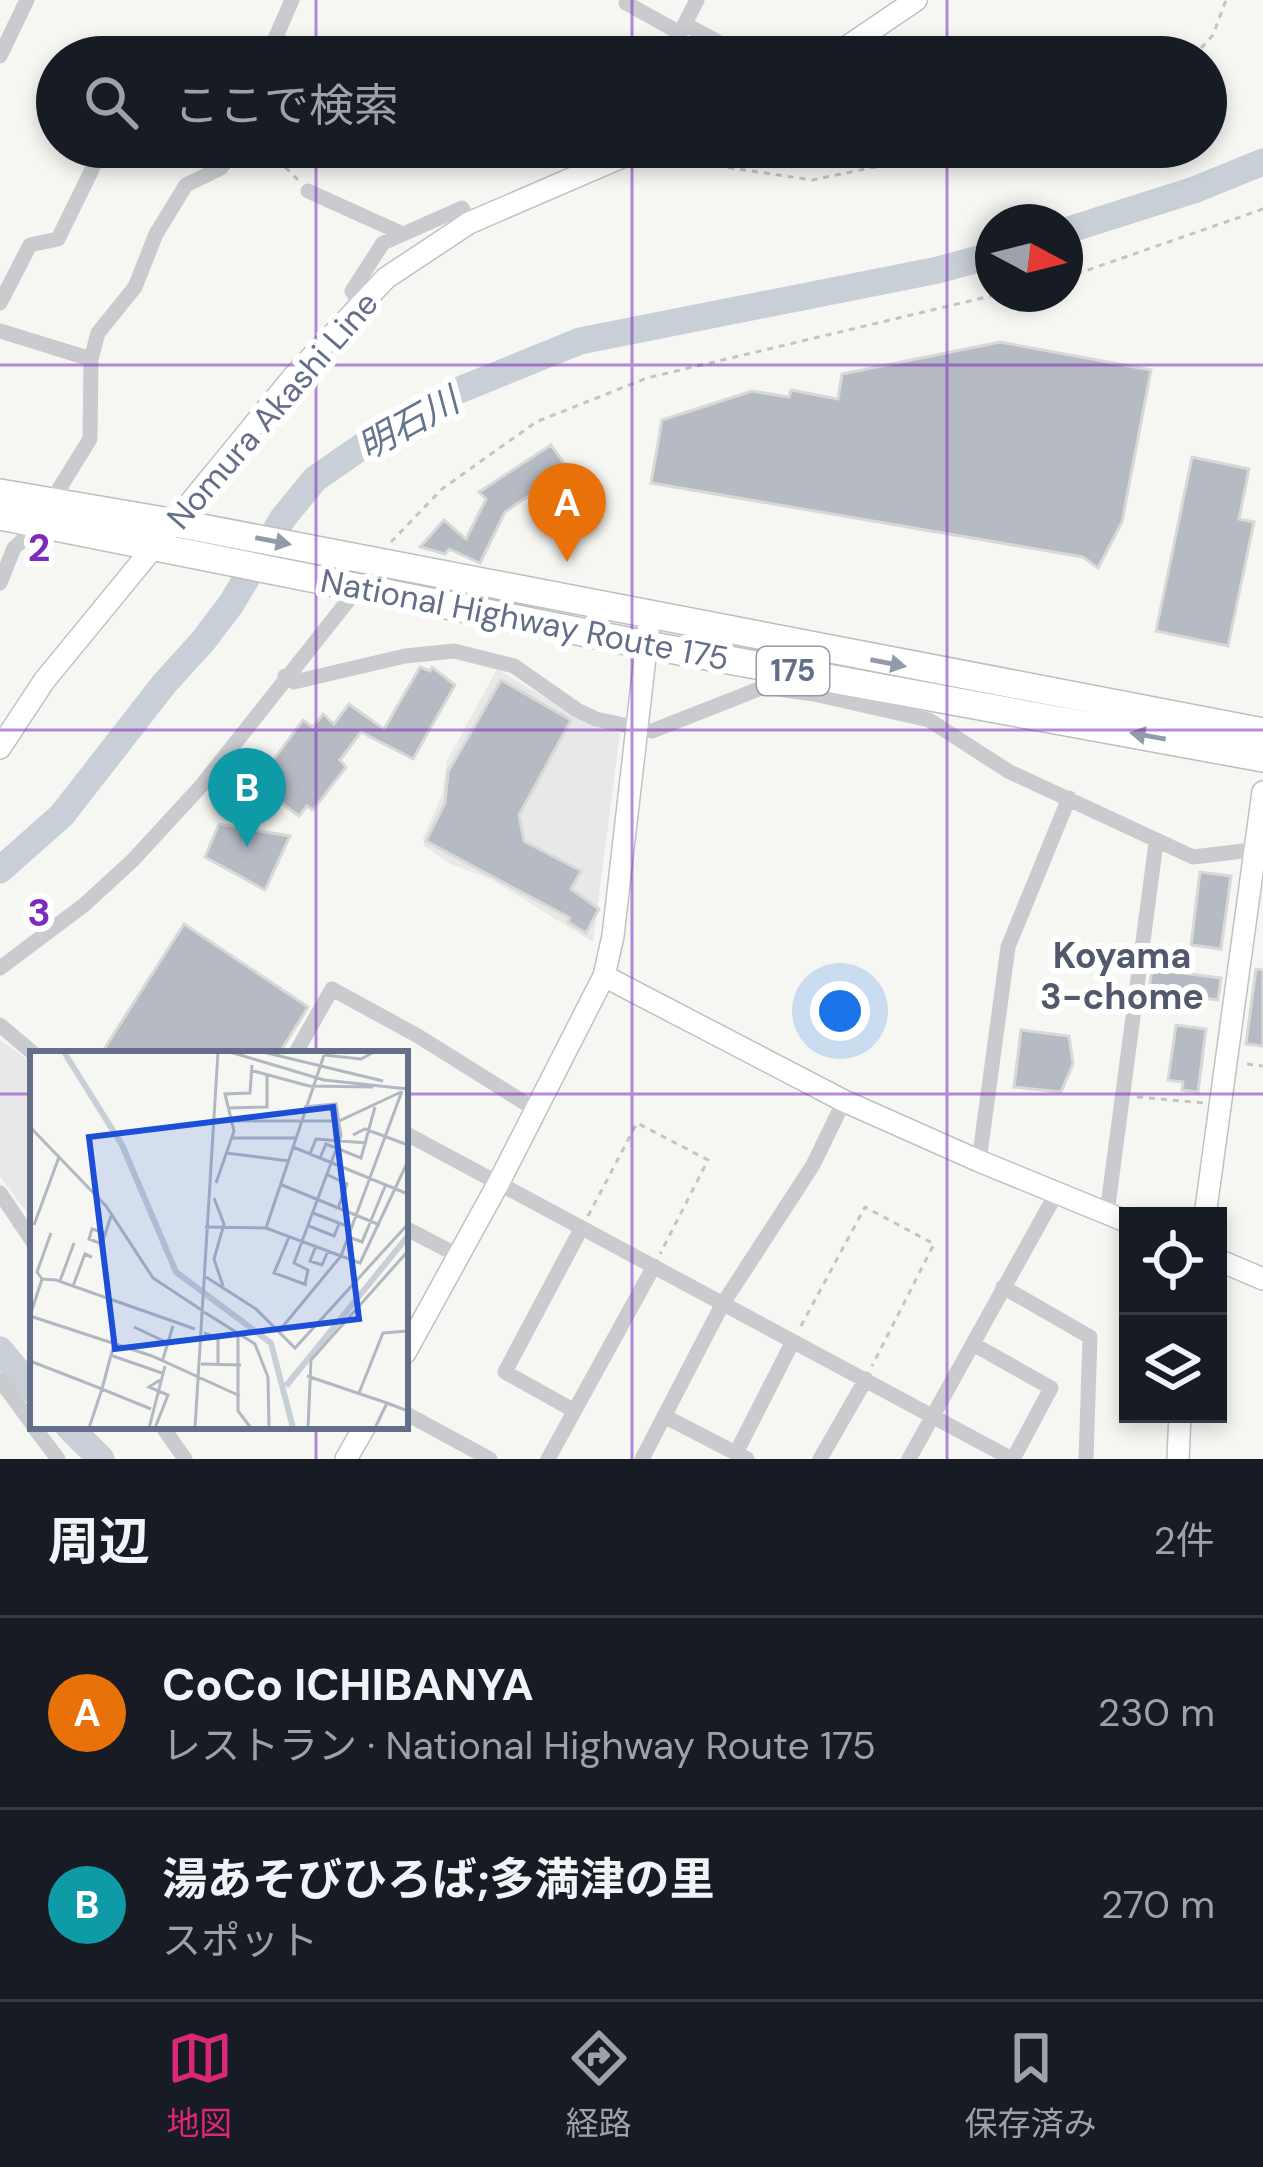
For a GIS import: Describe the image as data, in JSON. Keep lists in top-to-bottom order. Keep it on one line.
{"streets":{"highway":["National Highway Route 175","175"],"street":["Nomura Akashi Line"]},"crossings":[["Nomura Akashi Line","National Highway Route 175"]],"districts":["Koyama 3-chome"],"water":["明石川"],"north":"right","page":{"search":"ここで検索","pins":["A","B"],"heading":["周辺","2件"],"list":[{"mark":"A","name":"CoCo ICHIBANYA","note":"レストラン · National Highway Route 175","value":"230 m"},{"mark":"B","name":"湯あそびひろば;多満津の里","note":"スポット","value":"270 m"}],"nav":["地図","経路","保存済み"]},"grid":{"rows":["2","3"]}}
